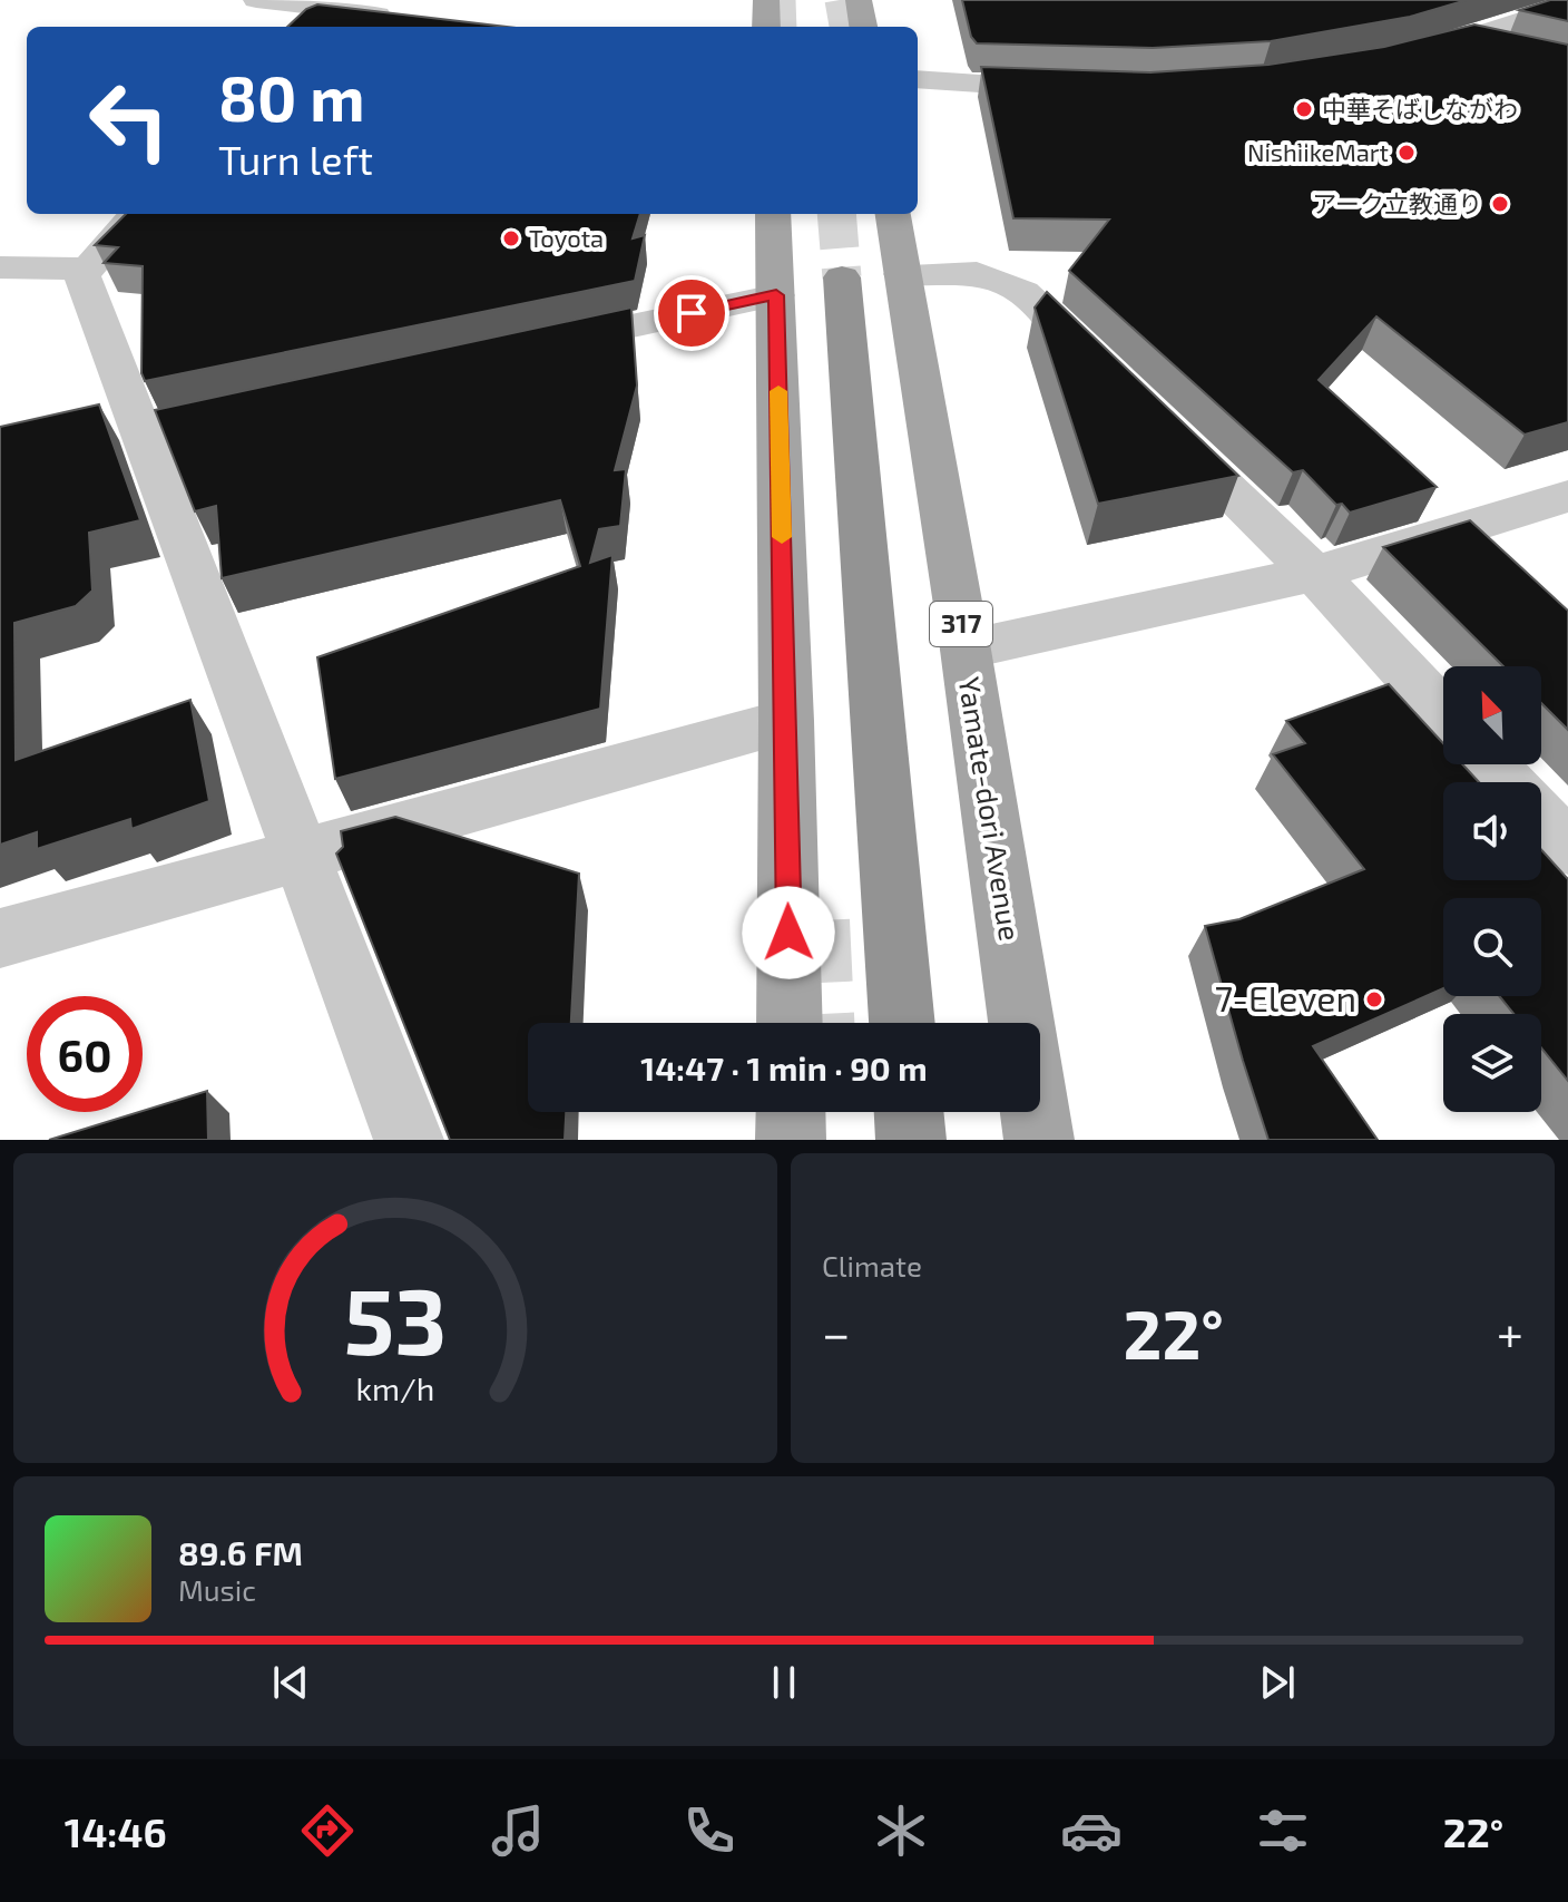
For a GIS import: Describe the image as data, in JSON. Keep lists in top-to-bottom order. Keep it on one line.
{"streets":{"main road":["317","Yamate-dori Avenue"]},"places":["中華そばしながわ","NishiikeMart","アーク立教通り","Toyota","7-Eleven"],"north":"top left","page":{"turn":["80 m","Turn left"],"limit":"60","trip":"14:47 · 1 min · 90 m","tile":"Climate","heat":["−","22°","+"],"song":["89.6 FM","Music"],"tabs":["14:46","22°"],"gauge":["53","km/h"]}}
